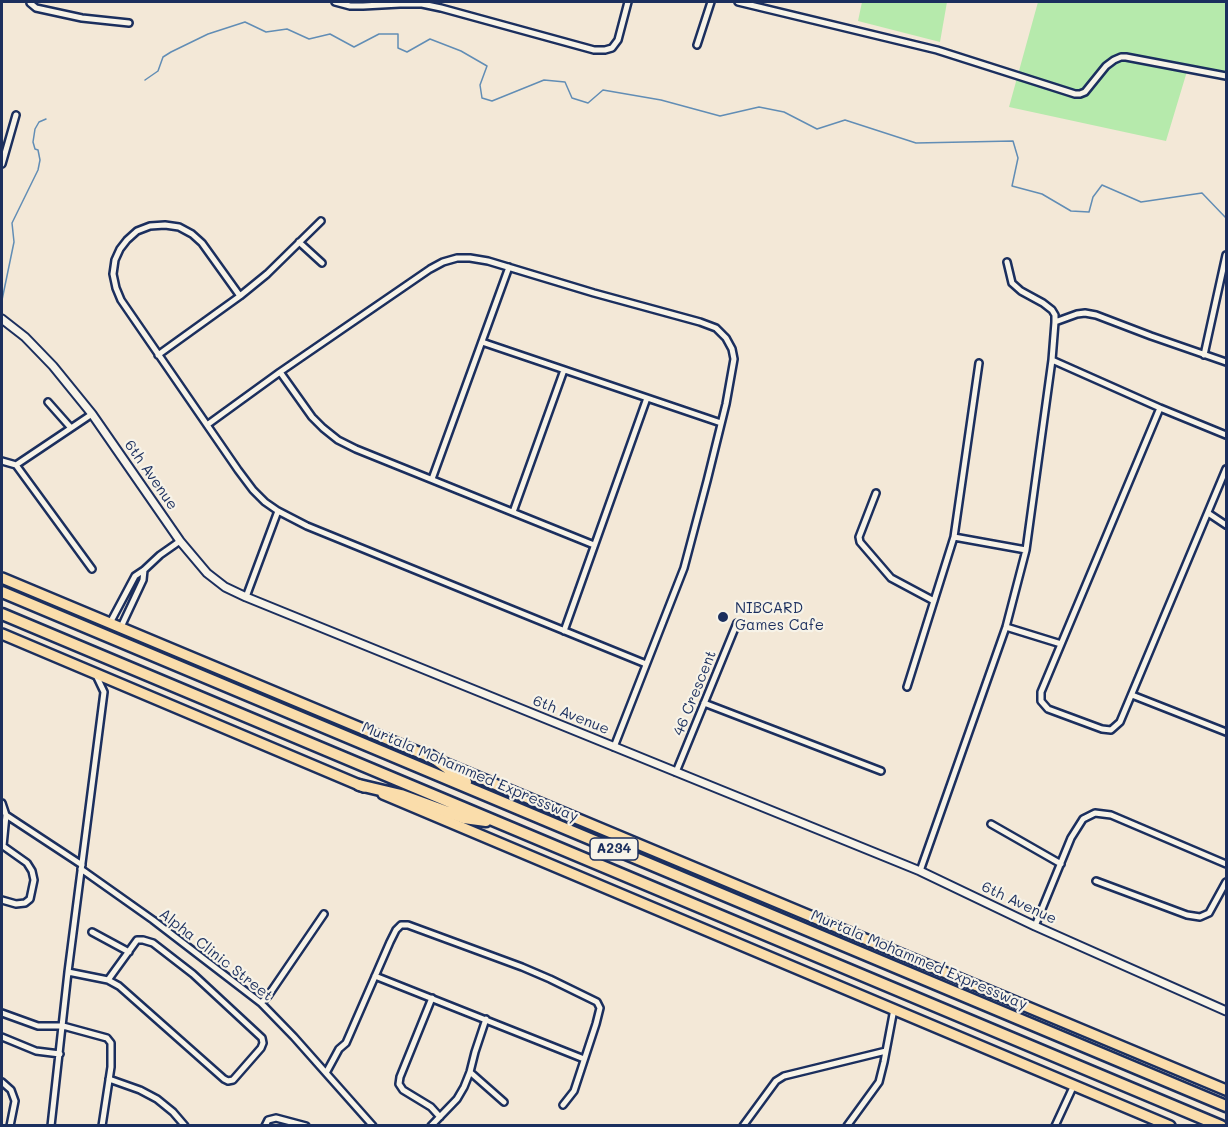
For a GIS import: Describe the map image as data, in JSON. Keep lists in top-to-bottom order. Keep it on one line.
{"streets":{"highway":["Murtala Mohammed Expressway","A234"],"street":["6th Avenue","46 Crescent","Alpha Clinic Street"]},"crossings":[["6th Avenue","46 Crescent"]],"places":["NIBCARD Games Cafe"]}
